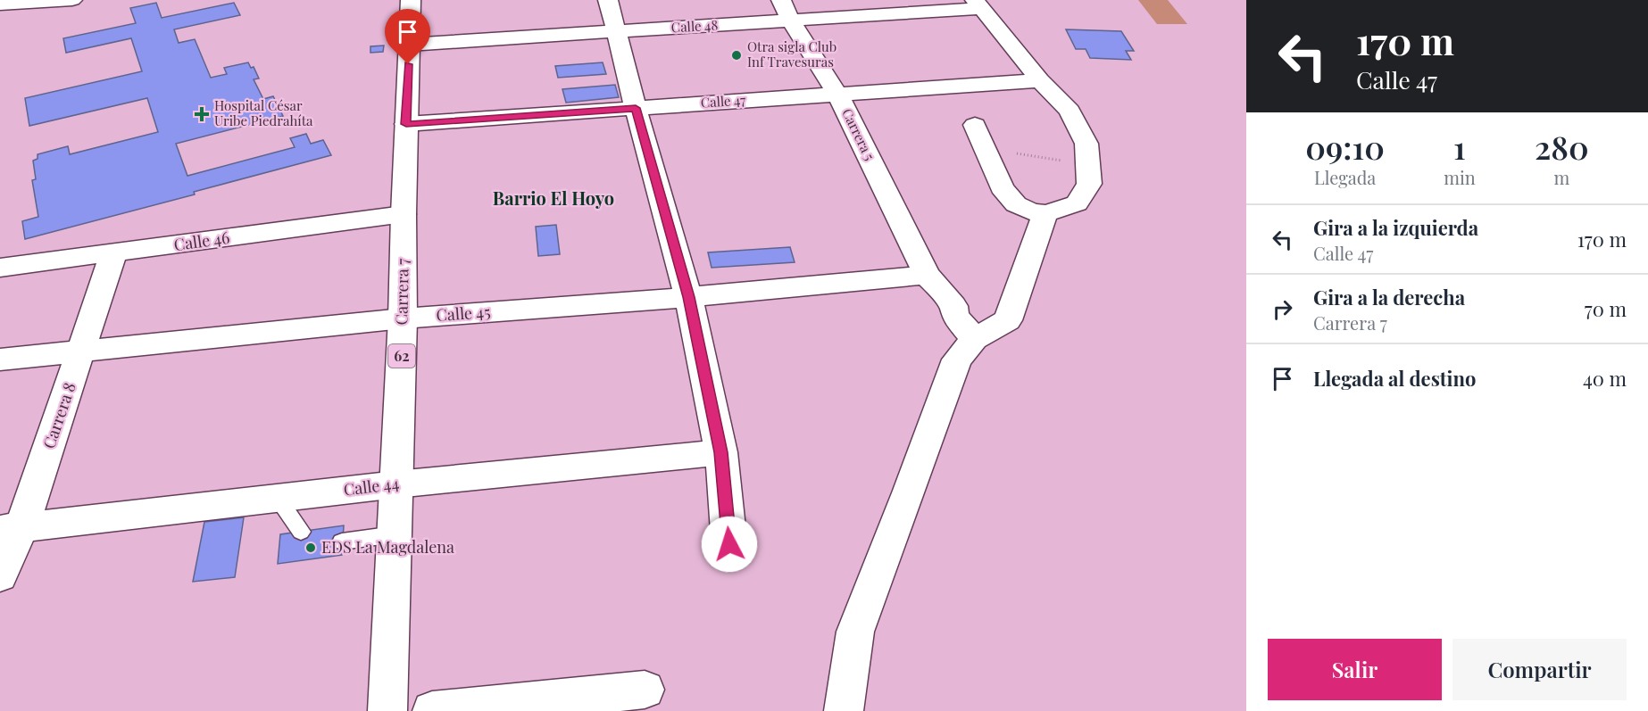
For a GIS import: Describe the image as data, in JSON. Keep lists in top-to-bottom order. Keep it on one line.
{"streets":{"street":["Calle 48","Calle 47","Carrera 5","Calle 46","Carrera 7","Calle 45","62","Carrera 8","Calle 44"]},"crossings":[["Calle 48","Carrera 5"],["Calle 48","Carrera 7"],["Calle 47","Carrera 5"],["Calle 47","Carrera 7"],["Carrera 5","Calle 45"],["Calle 46","Carrera 7"],["Calle 46","Carrera 8"],["Carrera 7","Calle 45"],["Carrera 7","Calle 44"],["Calle 45","Carrera 8"],["Carrera 8","Calle 44"]],"districts":["Barrio El Hoyo"],"places":{"other":["Otra sigla Club Inf Travesuras","EDS La Magdalena"],"health":["Hospital César Uribe Piedrahíta"]},"page":{"turn":["170 m","Calle 47"],"eta":["09:10","Llegada","1","min","280","m"],"list":[{"name":"Gira a la izquierda","note":"Calle 47","value":"170 m"},{"name":"Gira a la derecha","note":"Carrera 7","value":"70 m"},{"name":"Llegada al destino","value":"40 m"}],"buttons":["Salir","Compartir"]}}
